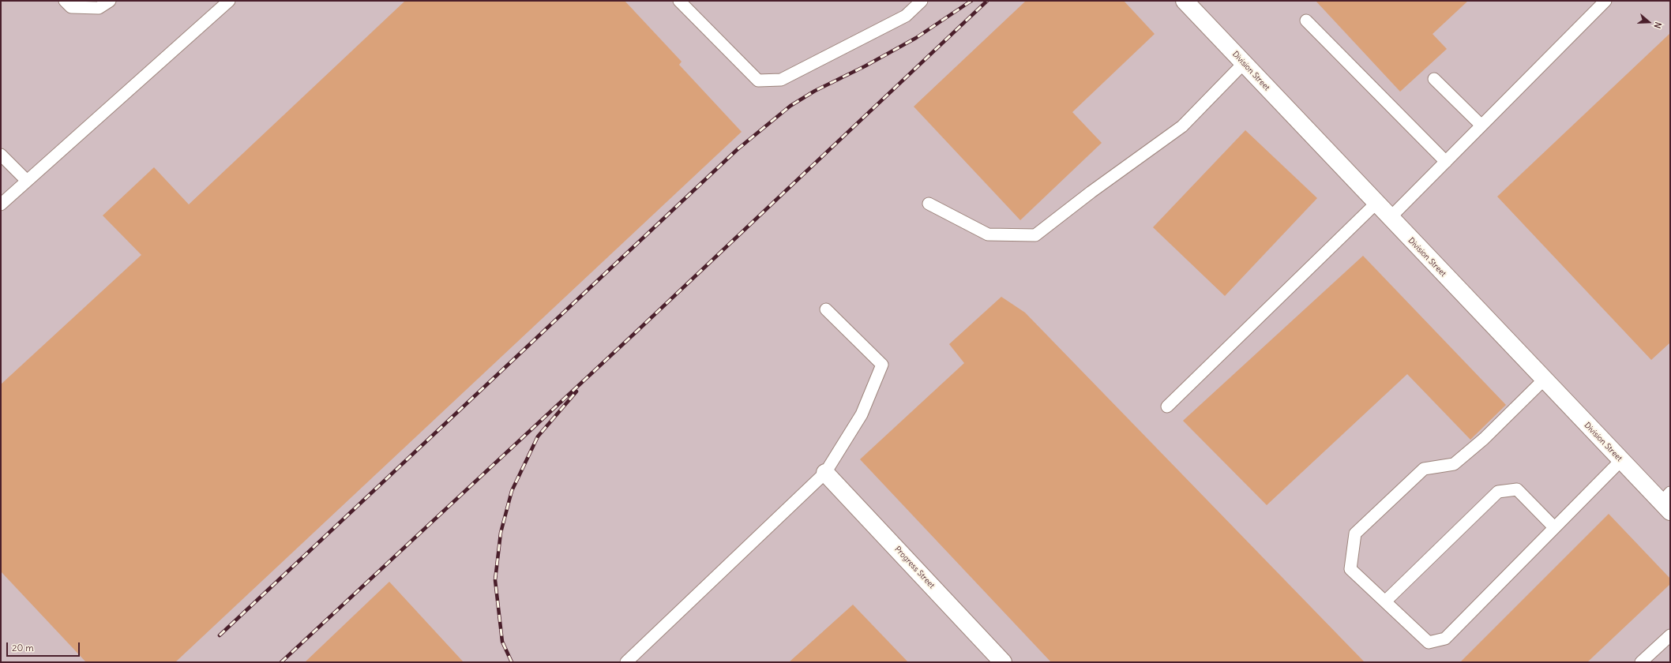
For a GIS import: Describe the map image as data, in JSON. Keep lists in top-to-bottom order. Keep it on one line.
{"streets":{"street":["Division Street","Progress Street"]},"scale_bar":"20 m","north":"right"}
